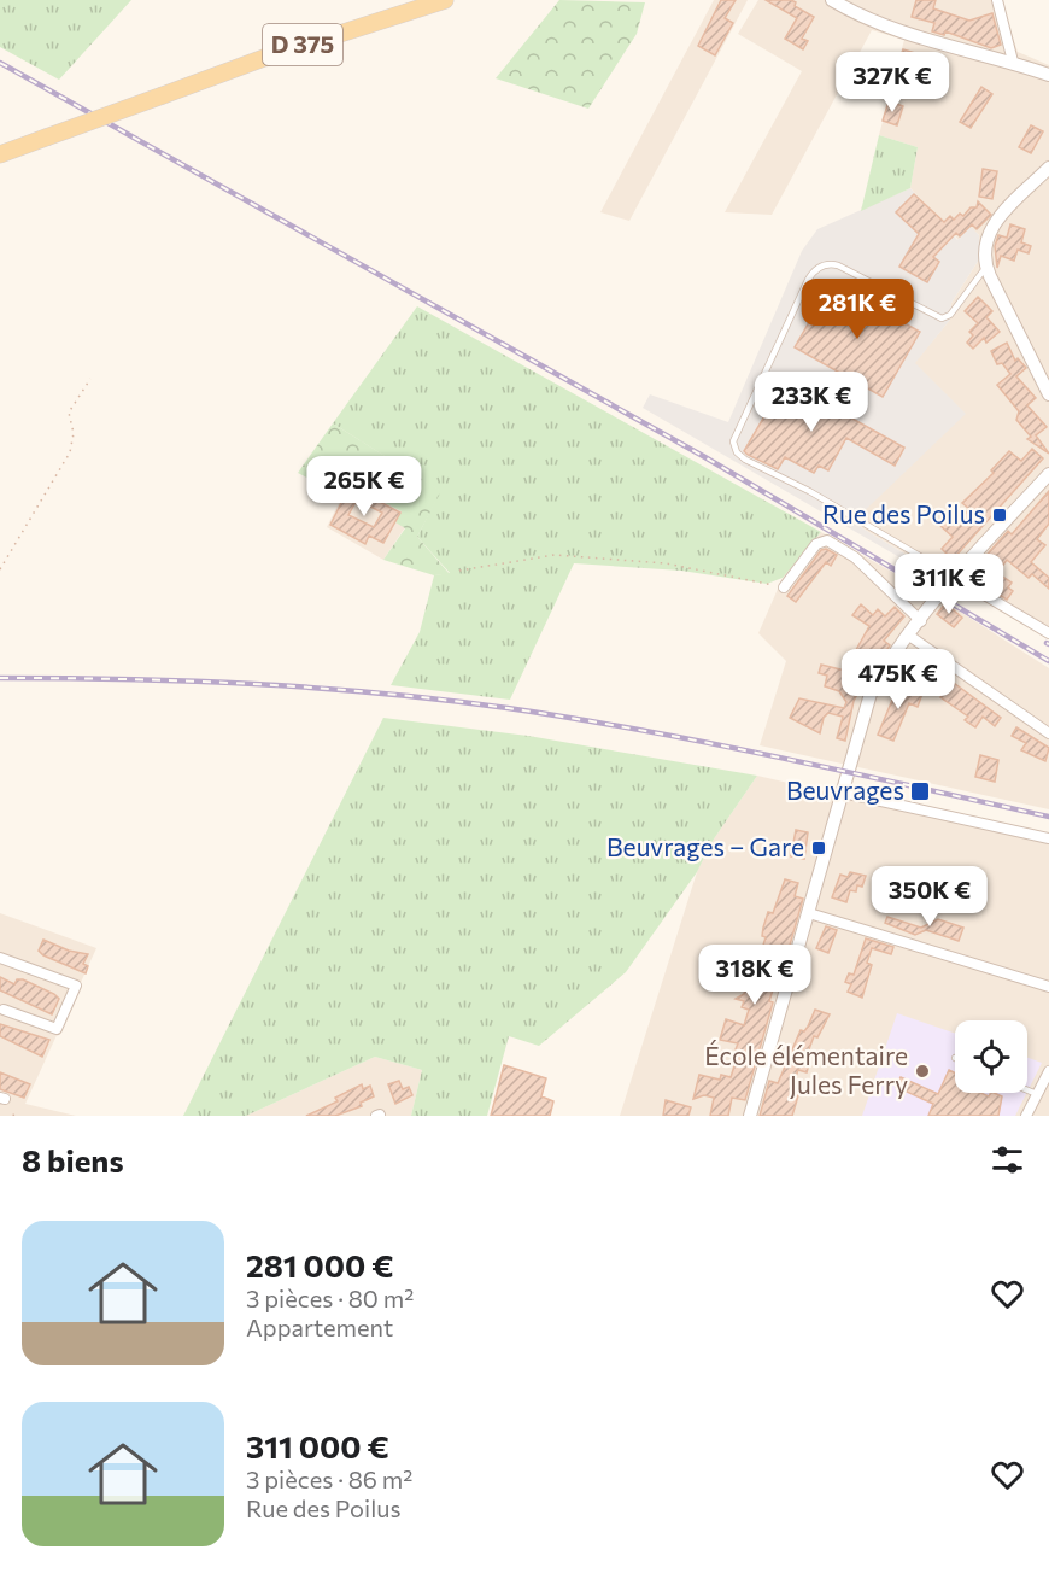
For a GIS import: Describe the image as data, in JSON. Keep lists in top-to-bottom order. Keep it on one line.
{"streets":{"main road":["D 375"]},"places":{"transit":["Rue des Poilus","Beuvrages","Beuvrages – Gare"],"other":["École élémentaire Jules Ferry"]},"page":{"price":["327K €","281K €","233K €","265K €","311K €","475K €","350K €","318K €"],"heading":"8 biens","list":[{"name":"281 000 €","note":"3 pièces · 80 m² · Appartement"},{"name":"311 000 €","note":"3 pièces · 86 m² · Rue des Poilus"}]}}
